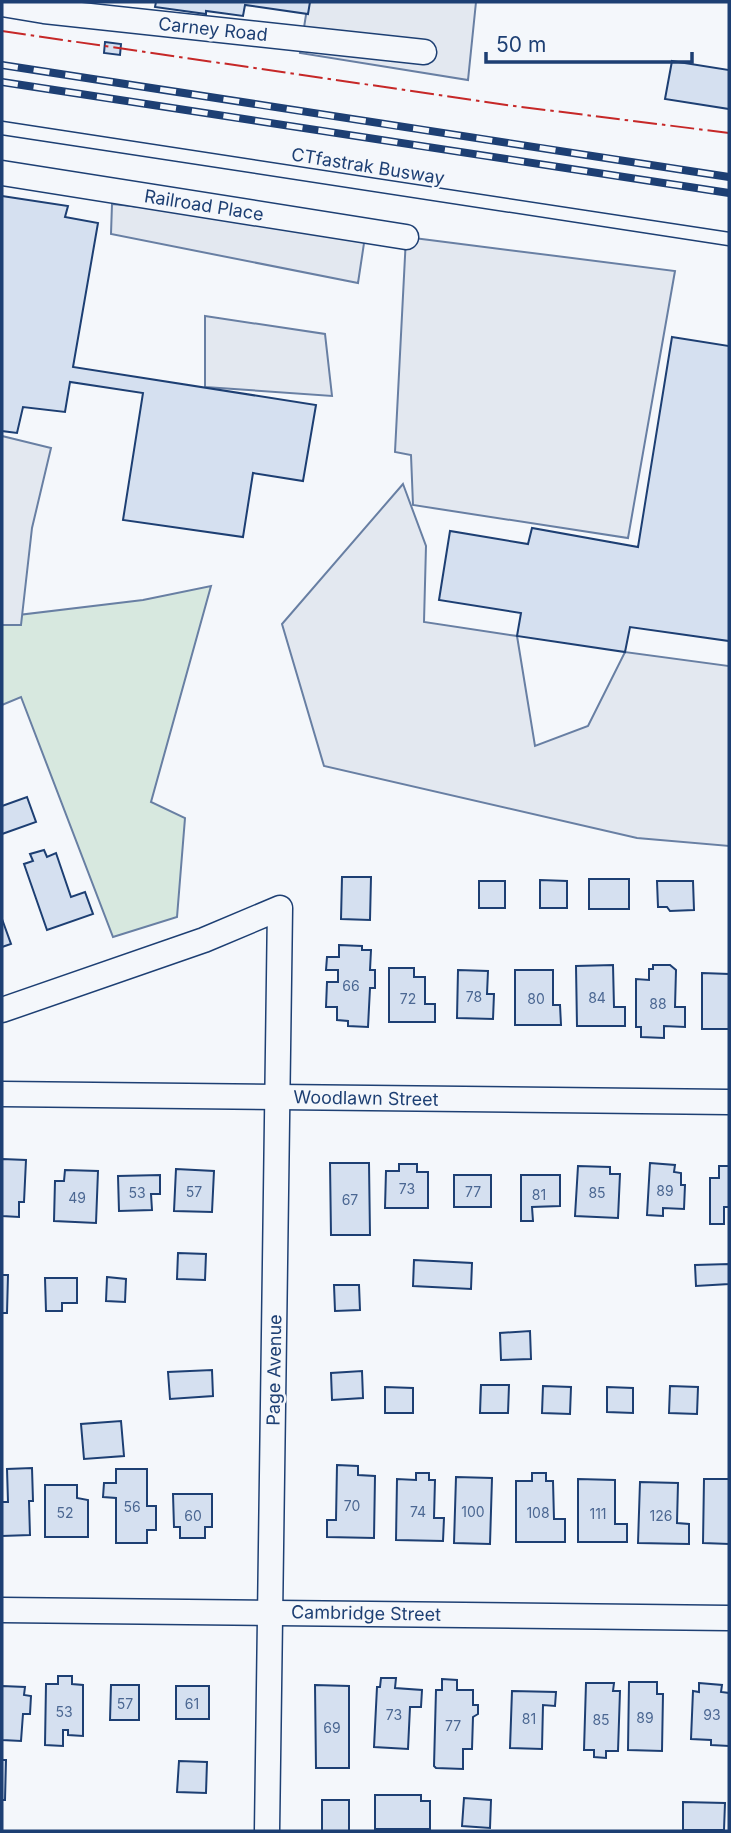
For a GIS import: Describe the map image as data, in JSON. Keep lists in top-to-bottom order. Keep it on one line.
{"streets":{"street":["Carney Road","Railroad Place","Woodlawn Street","Page Avenue","Cambridge Street"],"lane":["CTfastrak Busway"]},"crossings":[["Woodlawn Street","Page Avenue"],["Page Avenue","Cambridge Street"]],"house_numbers":["66","78","84","72","80","88","73","89","57","77","53","85","81","49","67","70","56","74","100","52","108","111","60","126","57","61","53","73","93","89","81","85","77","69"],"scale_bar":"50 m"}
